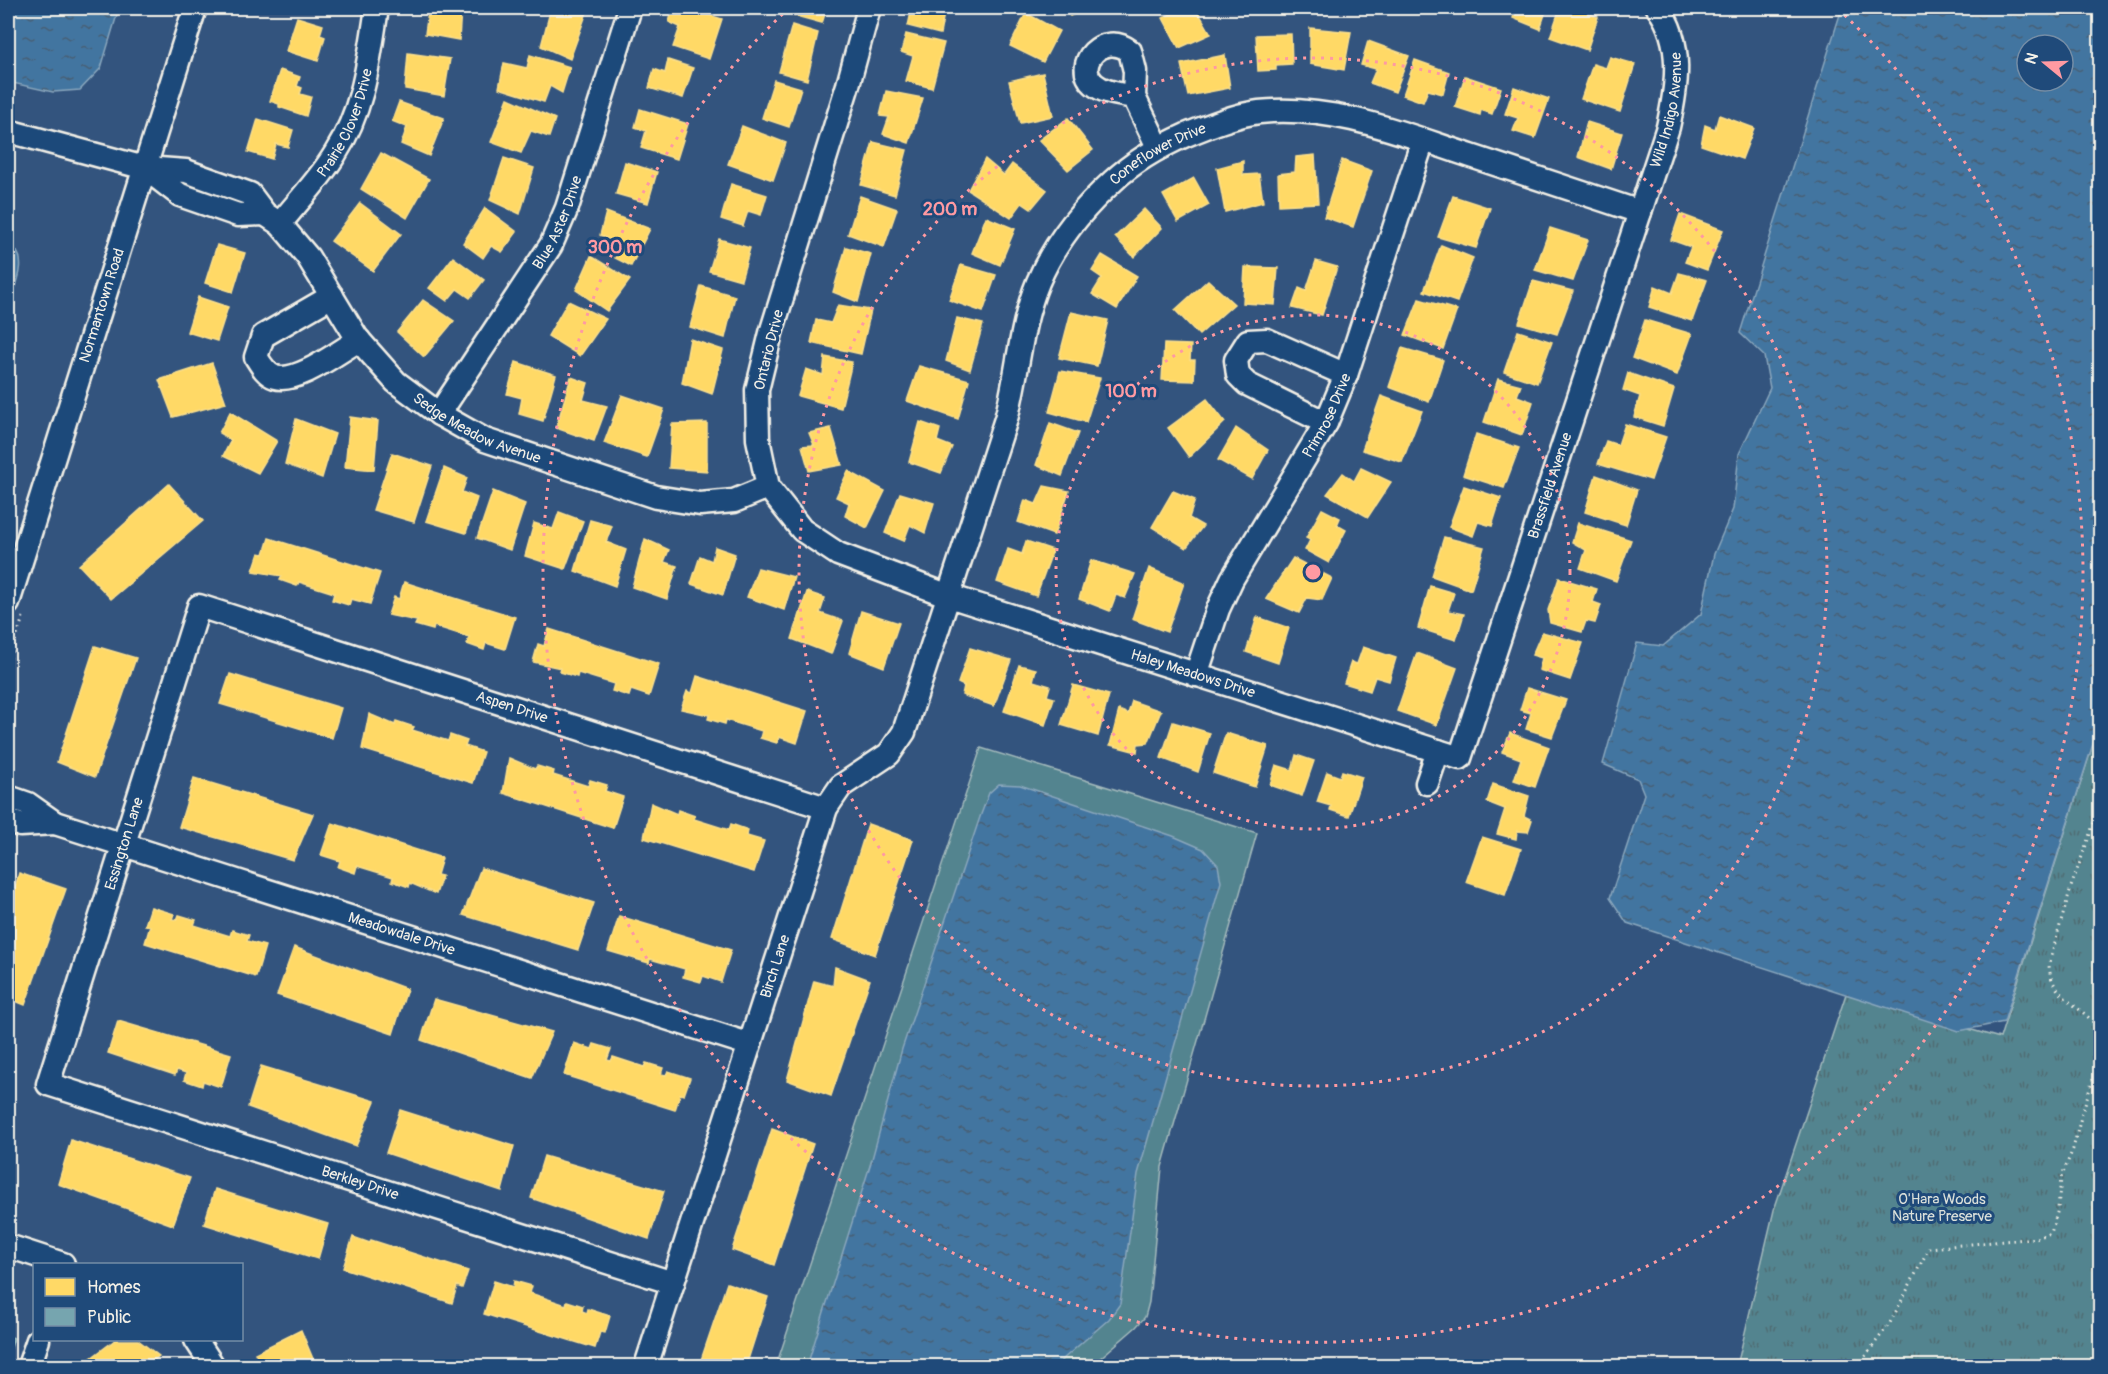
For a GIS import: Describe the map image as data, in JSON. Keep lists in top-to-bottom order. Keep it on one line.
{"streets":{"street":["Wild Indigo Avenue","Prairie Clover Drive","Coneflower Drive","Blue Aster Drive","Normantown Road","Ontario Drive","Primrose Drive","Sedge Meadow Avenue","Brassfield Avenue","Haley Meadows Drive","Aspen Drive","Essington Lane","Meadowdale Drive","Birch Lane","Berkley Drive"]},"crossings":[["Wild Indigo Avenue","Coneflower Drive"],["Wild Indigo Avenue","Brassfield Avenue"],["Prairie Clover Drive","Sedge Meadow Avenue"],["Coneflower Drive","Ontario Drive"],["Coneflower Drive","Primrose Drive"],["Coneflower Drive","Brassfield Avenue"],["Coneflower Drive","Haley Meadows Drive"],["Coneflower Drive","Birch Lane"],["Blue Aster Drive","Sedge Meadow Avenue"],["Normantown Road","Sedge Meadow Avenue"],["Ontario Drive","Sedge Meadow Avenue"],["Ontario Drive","Haley Meadows Drive"],["Ontario Drive","Birch Lane"],["Primrose Drive","Haley Meadows Drive"],["Brassfield Avenue","Haley Meadows Drive"],["Haley Meadows Drive","Birch Lane"],["Aspen Drive","Essington Lane"],["Aspen Drive","Birch Lane"],["Essington Lane","Meadowdale Drive"],["Essington Lane","Berkley Drive"],["Meadowdale Drive","Birch Lane"],["Birch Lane","Berkley Drive"]],"parks":["O'Hara Woods Nature Preserve"],"legend":["Homes","Public"],"north":"left","rings":["200 m","300 m","100 m"]}
